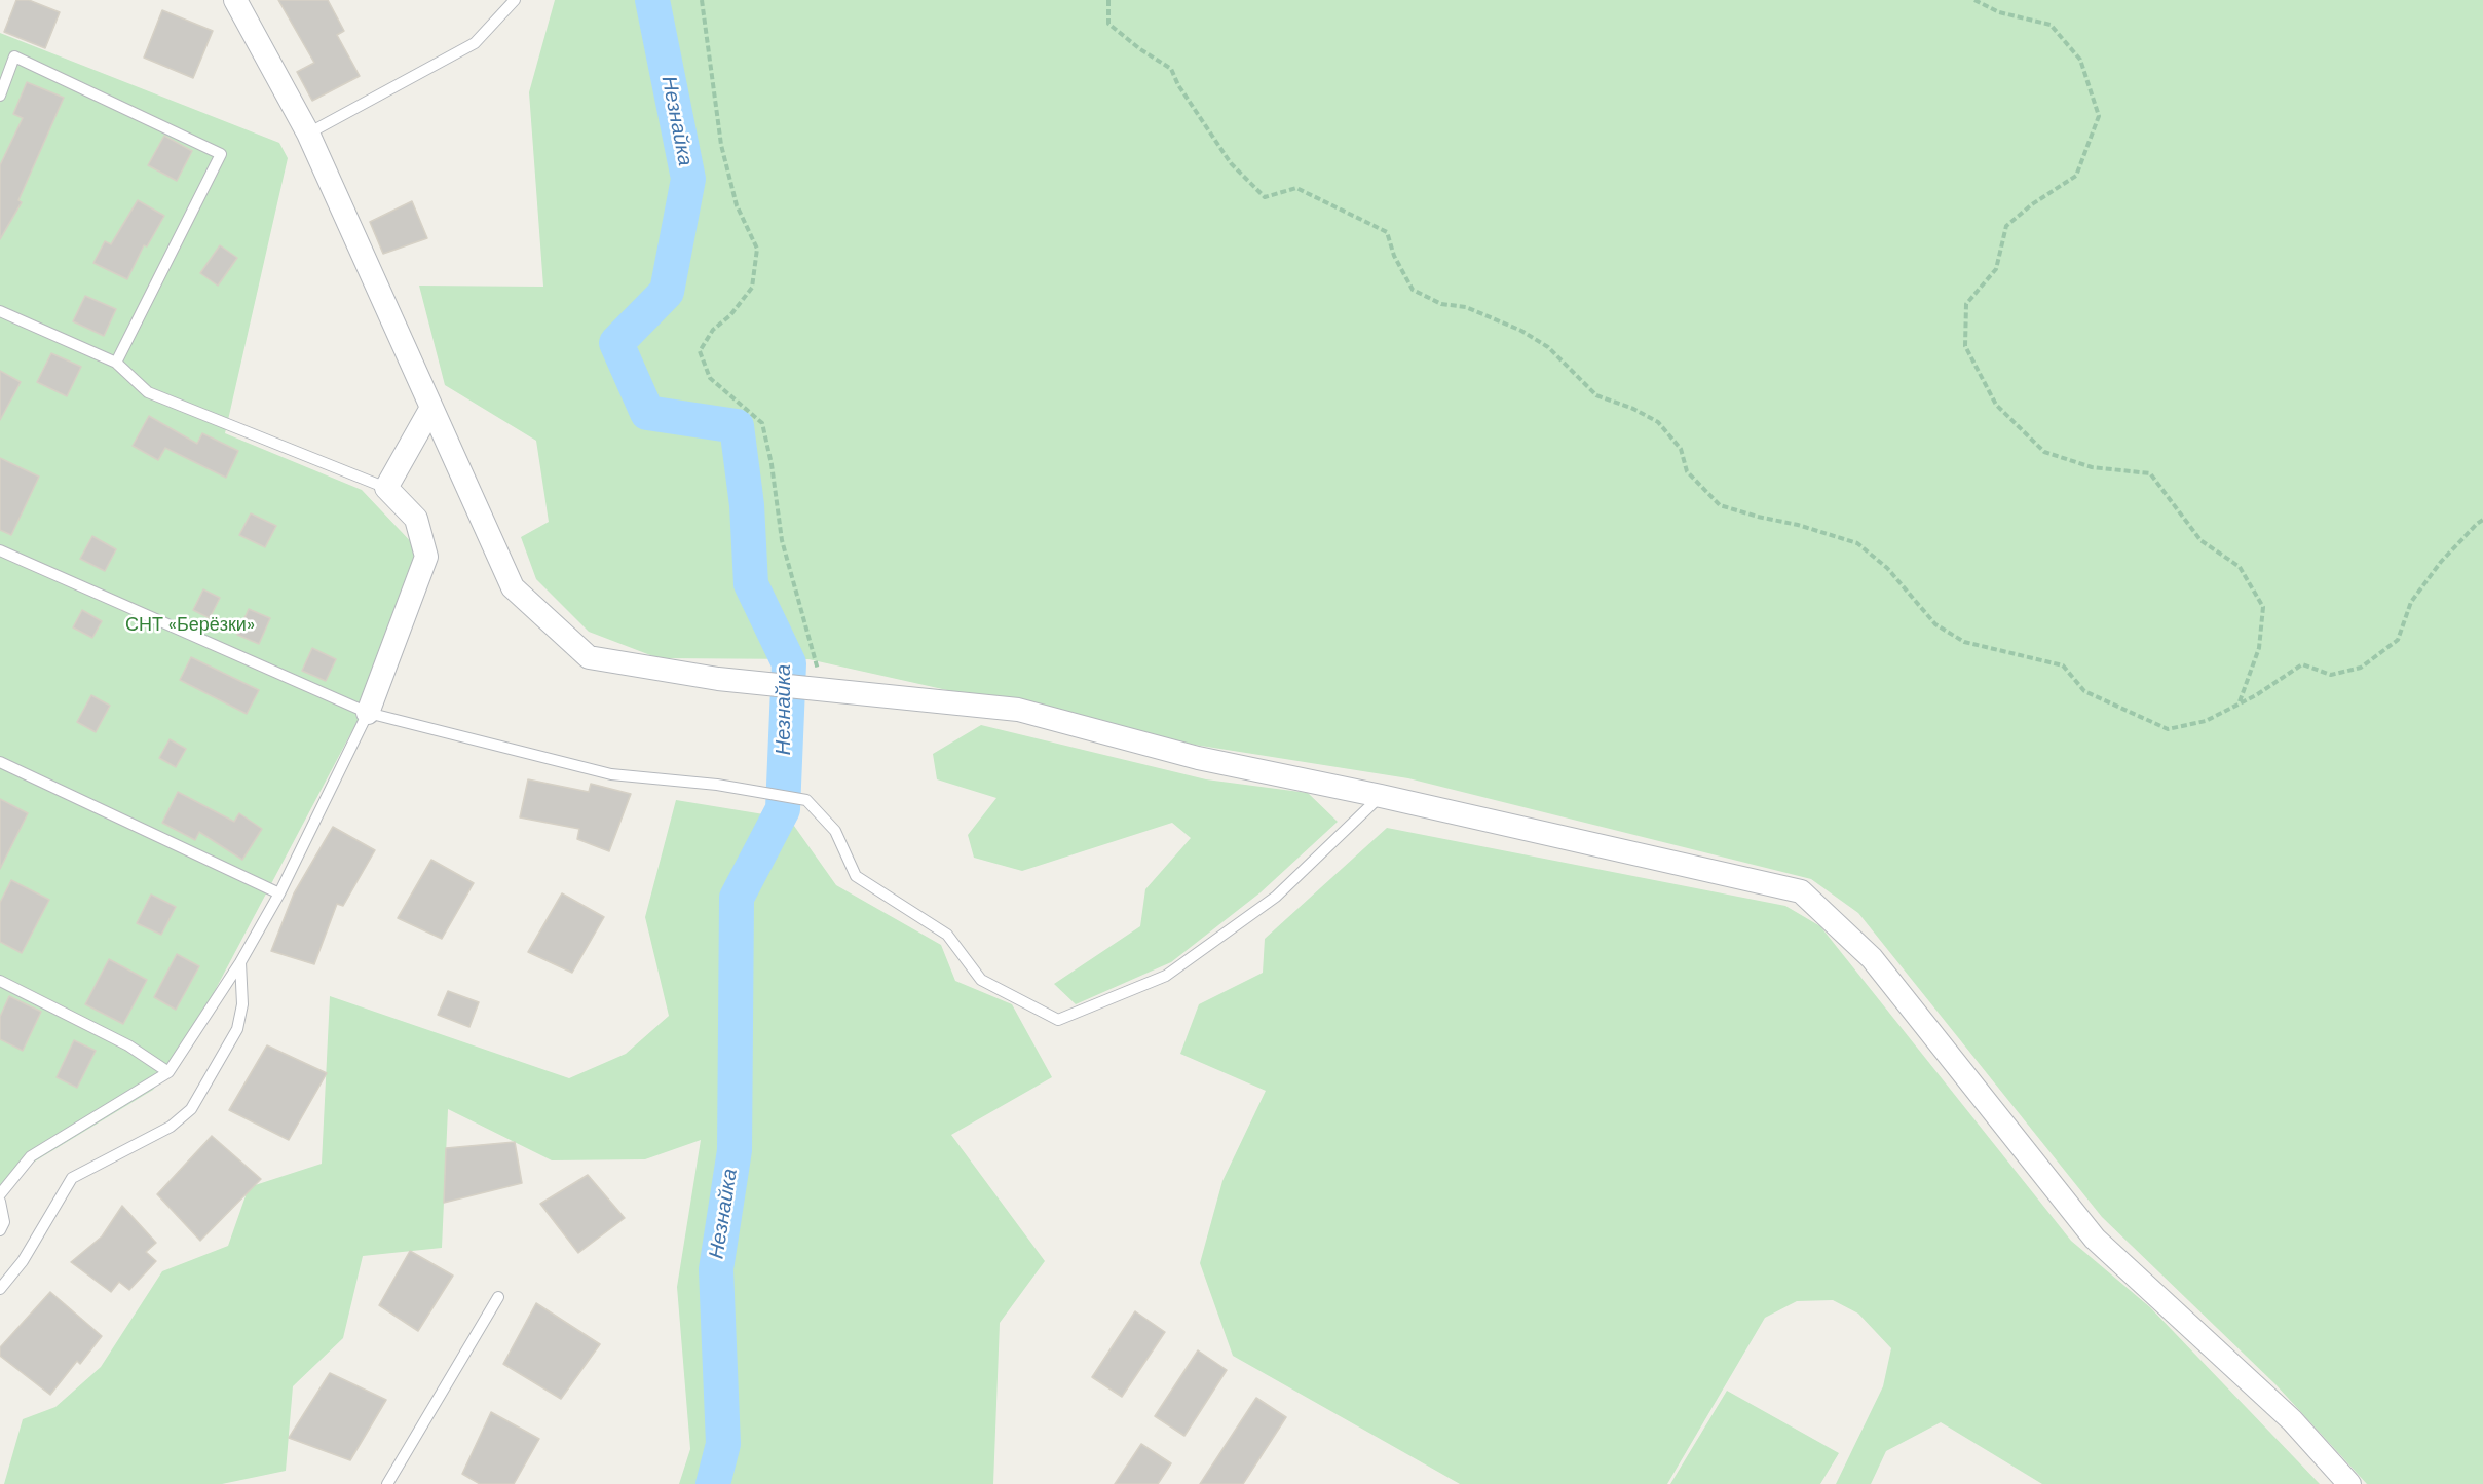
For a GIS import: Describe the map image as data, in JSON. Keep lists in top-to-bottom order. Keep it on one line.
{"water":["Незнайка"],"parks":["СНТ «Берёзки»"]}
